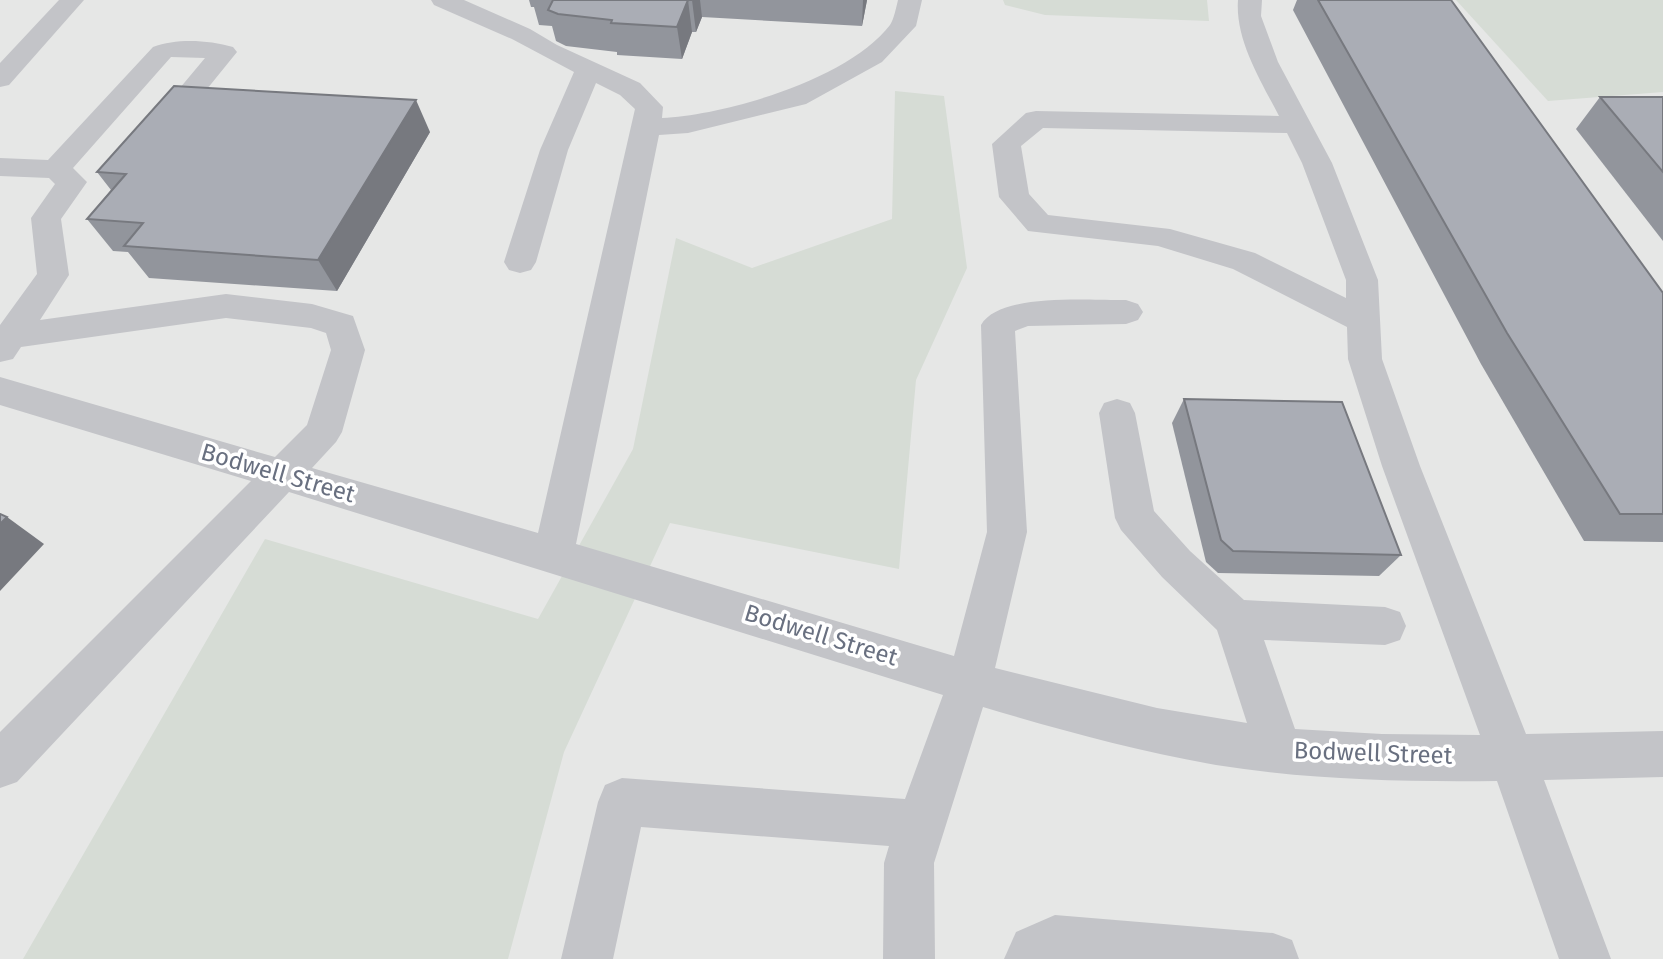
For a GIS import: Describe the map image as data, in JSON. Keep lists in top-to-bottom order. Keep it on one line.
{"streets":{"street":["Bodwell Street"]}}
